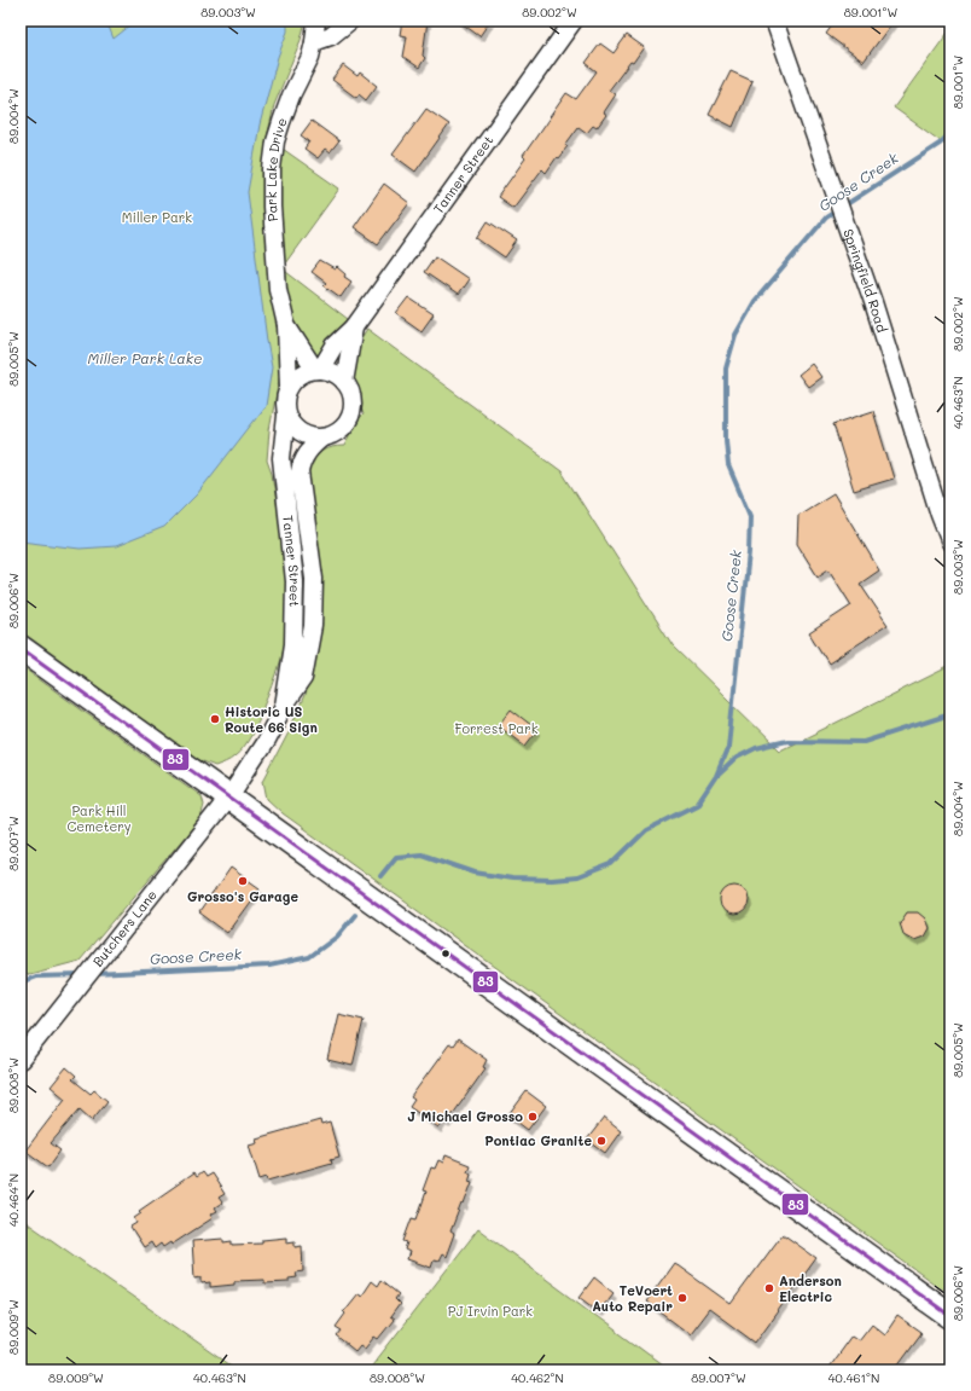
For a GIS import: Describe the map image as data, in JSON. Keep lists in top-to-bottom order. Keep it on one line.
{"streets":{"street":["Park Lake Drive","Tanner Street","Springfield Road","Butchers Lane"]},"crossings":[["Park Lake Drive","Tanner Street"],["Tanner Street","Butchers Lane"]],"water":["Goose Creek","Miller Park Lake"],"parks":["Miller Park","Forrest Park","Park Hill Cemetery","PJ Irvin Park"],"places":["Historic US Route 66 Sign","Grosso's Garage","J Michael Grosso","Pontiac Granite","Anderson Electric","TeVoert Auto Repair"],"lines":["transit line 83"],"coordinates":["89.003°W","89.002°W","89.001°W","89.004°W","89.005°W","40.463°N","89.006°W","89.007°W","89.008°W","40.464°N","89.009°W","40.462°N","40.461°N"]}
